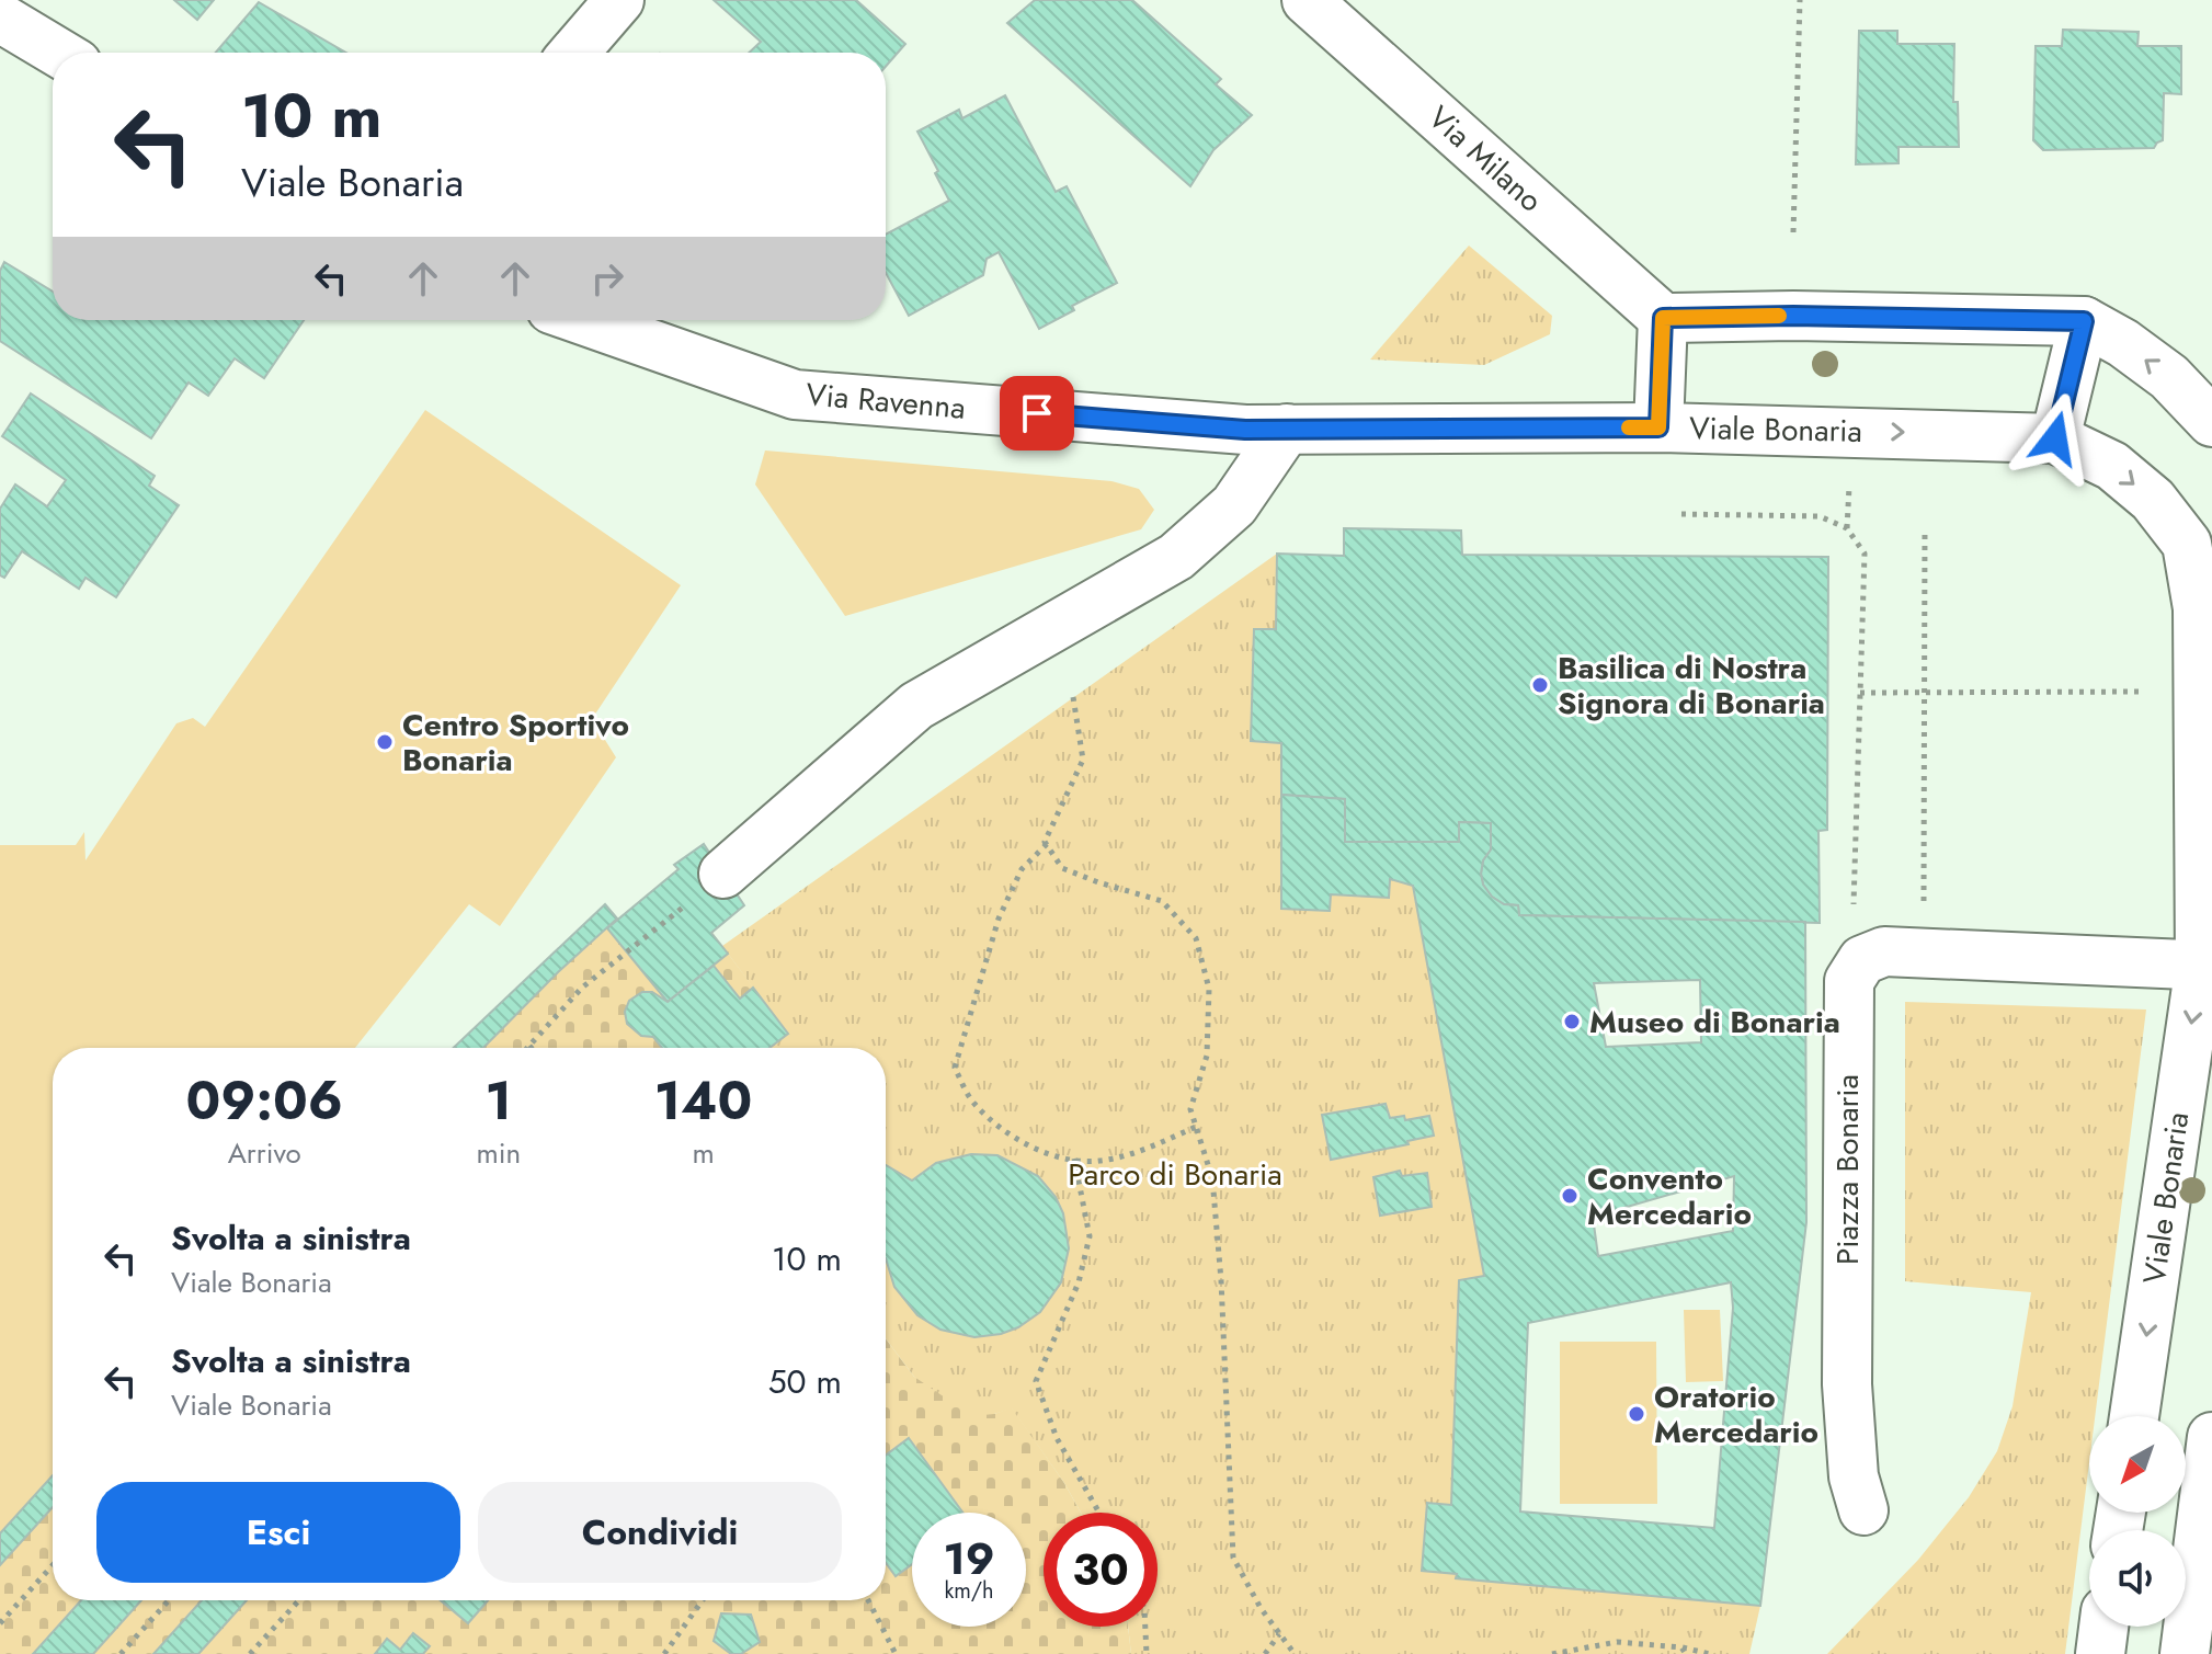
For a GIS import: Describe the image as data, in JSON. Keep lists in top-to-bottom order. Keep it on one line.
{"streets":{"street":["Via Milano","Via Ravenna","Viale Bonaria","Piazza Bonaria"]},"crossings":[["Via Milano","Viale Bonaria"],["Via Ravenna","Viale Bonaria"],["Viale Bonaria","Piazza Bonaria"]],"parks":["Parco di Bonaria"],"places":["Basilica di Nostra Signora di Bonaria","Centro Sportivo Bonaria","Museo di Bonaria","Convento Mercedario","Oratorio Mercedario"],"north":"bottom left","page":{"turn":["10 m","Viale Bonaria"],"eta":["09:06","Arrivo","1","min","140","m"],"list":[{"name":"Svolta a sinistra","note":"Viale Bonaria","value":"10 m"},{"name":"Svolta a sinistra","note":"Viale Bonaria","value":"50 m"}],"buttons":["Esci","Condividi"],"speed":"19 km/h","limit":"30"}}
